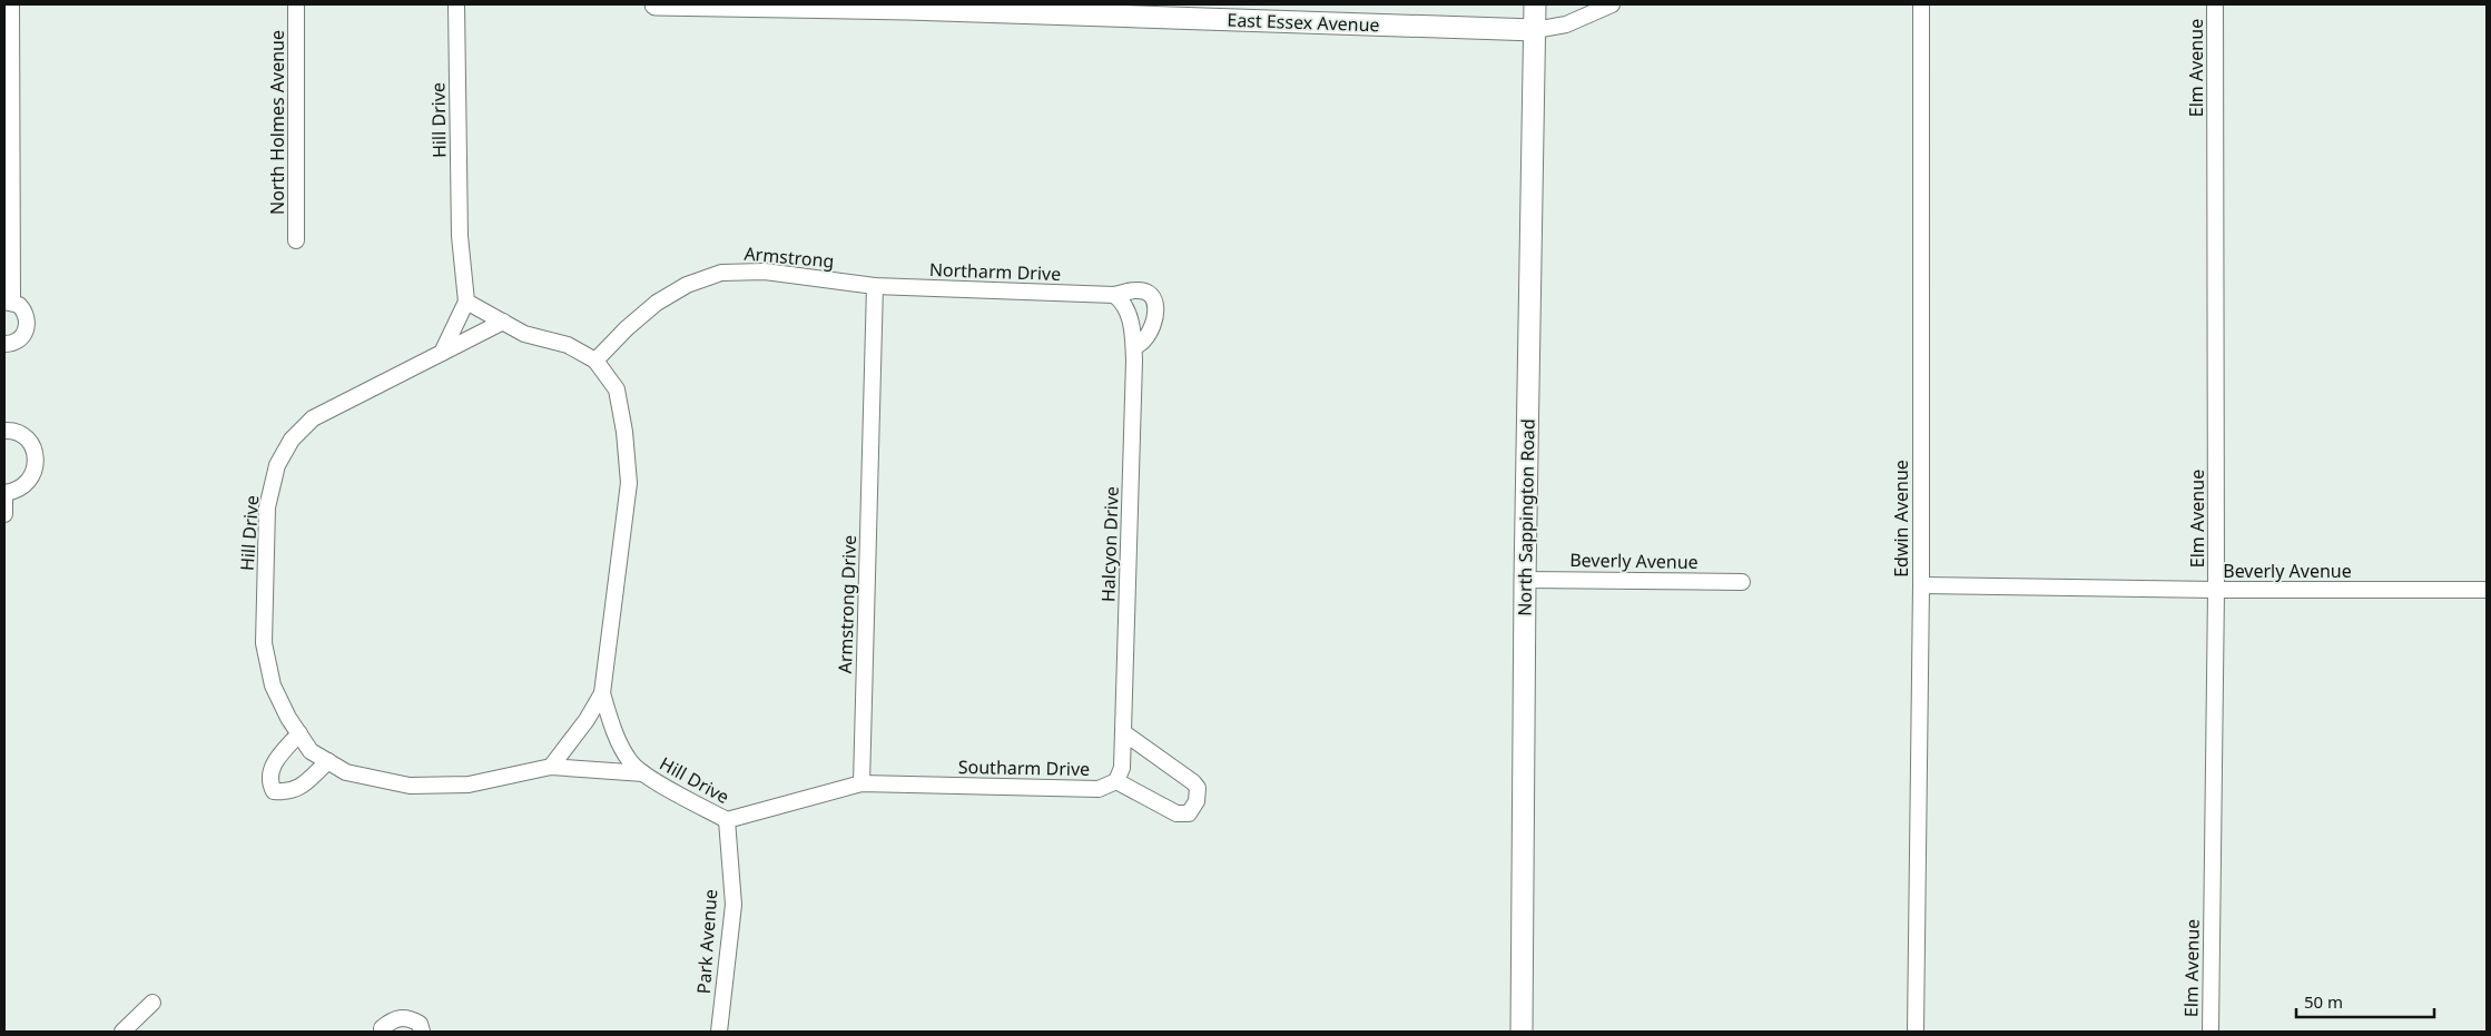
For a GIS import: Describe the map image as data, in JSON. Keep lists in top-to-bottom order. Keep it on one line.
{"streets":{"street":["East Essex Avenue","Elm Avenue","Hill Drive","North Holmes Avenue","Armstrong","Northarm Drive","North Sappington Road","Edwin Avenue","Halcyon Drive","Beverly Avenue","Armstrong Drive","Southarm Drive","Park Avenue"]},"crossings":[["East Essex Avenue","North Sappington Road"],["Elm Avenue","Beverly Avenue"],["Hill Drive","Armstrong"],["Hill Drive","Park Avenue"],["Armstrong","Northarm Drive"],["Armstrong","Armstrong Drive"],["Northarm Drive","Halcyon Drive"],["Northarm Drive","Armstrong Drive"],["North Sappington Road","Beverly Avenue"],["Edwin Avenue","Beverly Avenue"],["Halcyon Drive","Southarm Drive"],["Armstrong Drive","Southarm Drive"]],"scale_bar":"50 m"}
